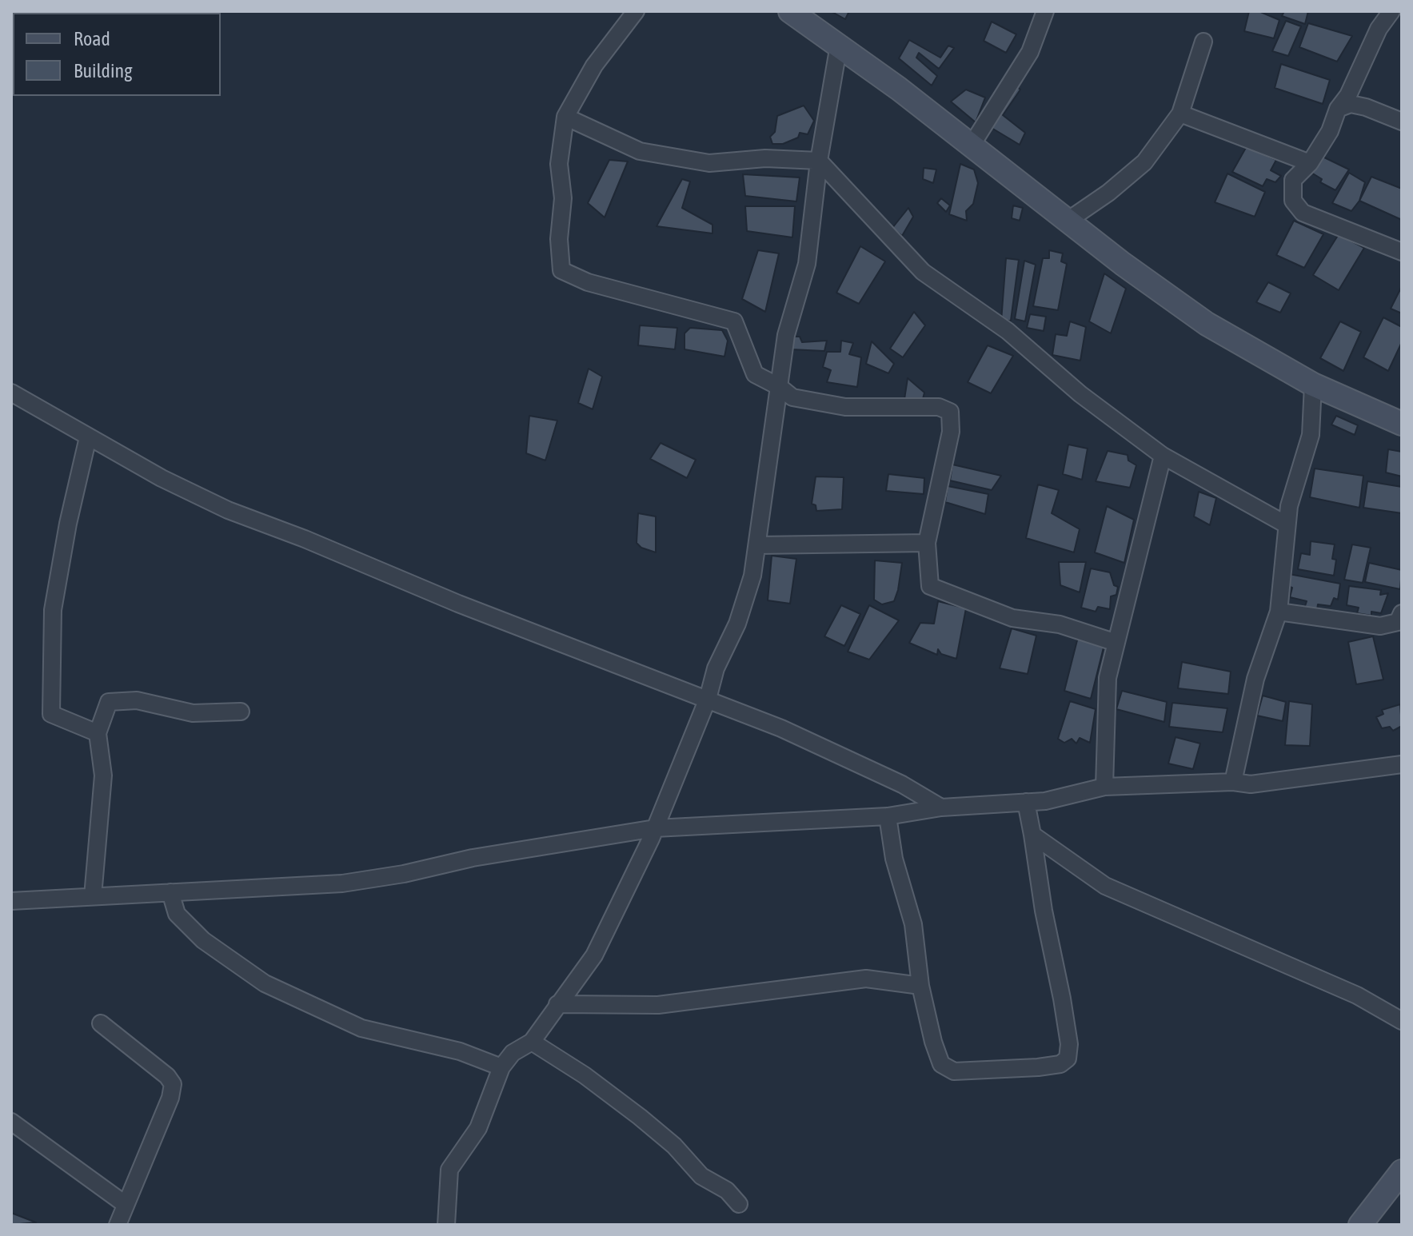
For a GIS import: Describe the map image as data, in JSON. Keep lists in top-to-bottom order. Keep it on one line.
{"legend":["Road","Building"]}
